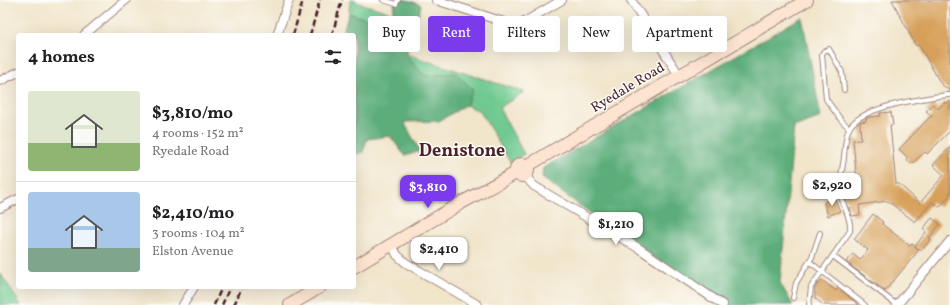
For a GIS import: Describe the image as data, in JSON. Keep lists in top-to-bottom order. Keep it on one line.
{"streets":{"street":["Ryedale Road"]},"districts":["Denistone"],"page":{"chip":["Buy","Rent","Filters","New","Apartment"],"heading":"4 homes","list":[{"name":"$3,810/mo","note":"4 rooms · 152 m² · Ryedale Road"},{"name":"$2,410/mo","note":"3 rooms · 104 m² · Elston Avenue"}],"price":["$2,920","$3,810","$1,210","$2,410"]}}
